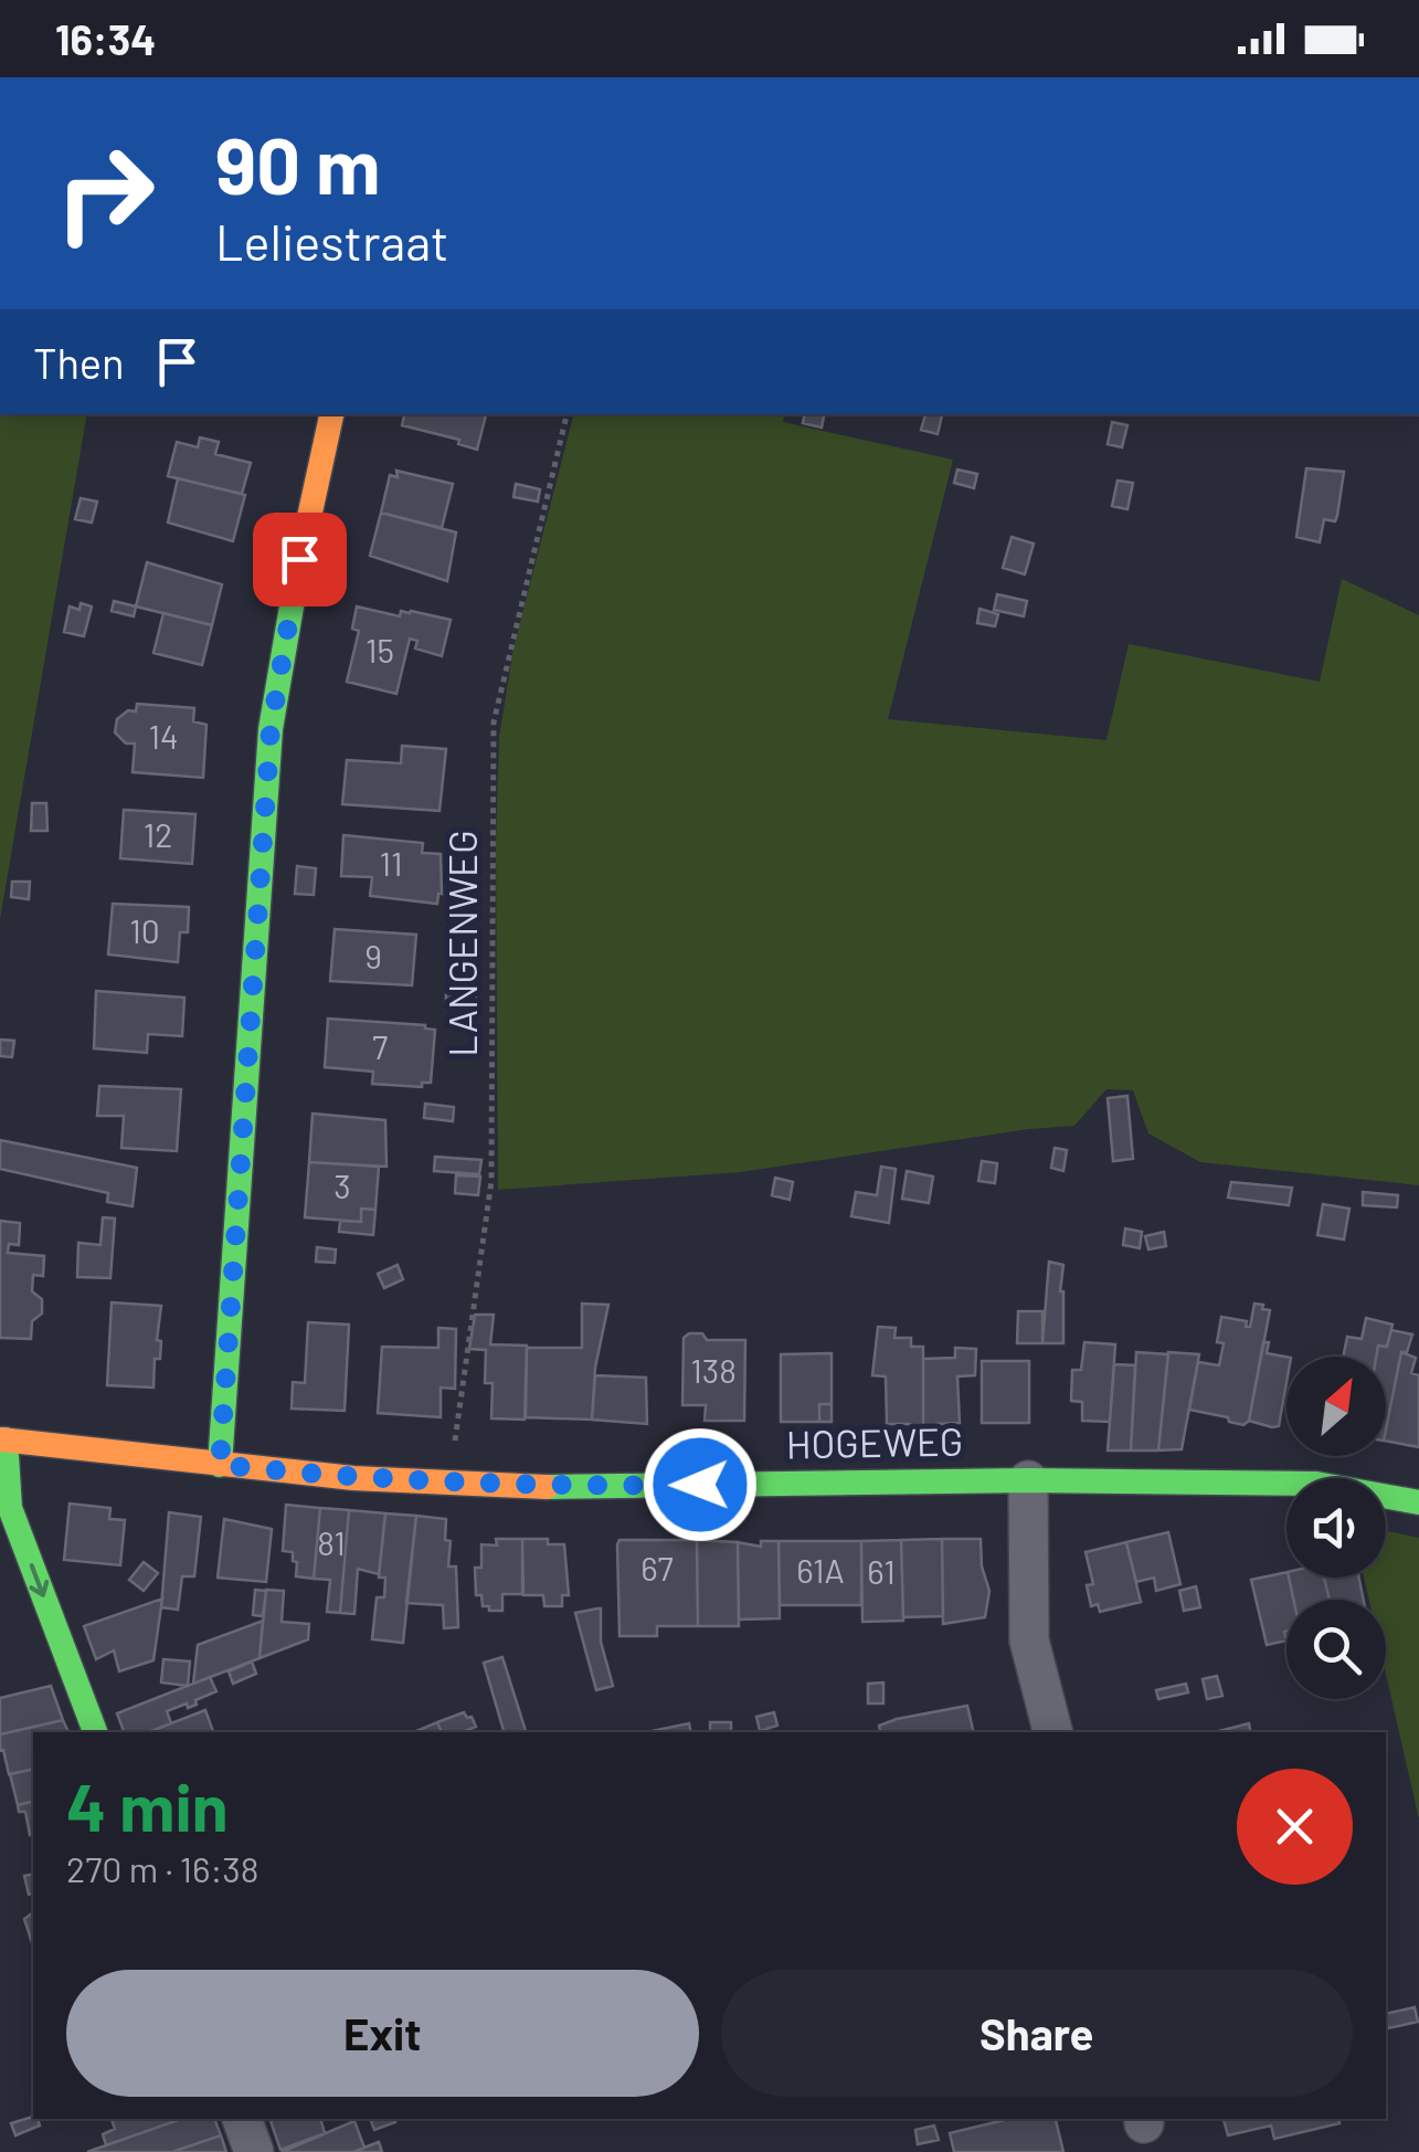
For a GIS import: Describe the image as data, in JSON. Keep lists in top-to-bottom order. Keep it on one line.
{"streets":{"street":["HOGEWEG"],"path":["LANGENWEG"]},"crossings":[["LANGENWEG","HOGEWEG"]],"house_numbers":["15","14","12","11","10","9","7","3","138","81","67","61A","61"],"north":"top right","page":{"status":"16:34","turn":["90 m","Leliestraat"],"then":"Then","heading":["4 min","270 m · 16:38"],"buttons":["Exit","Share"]}}
